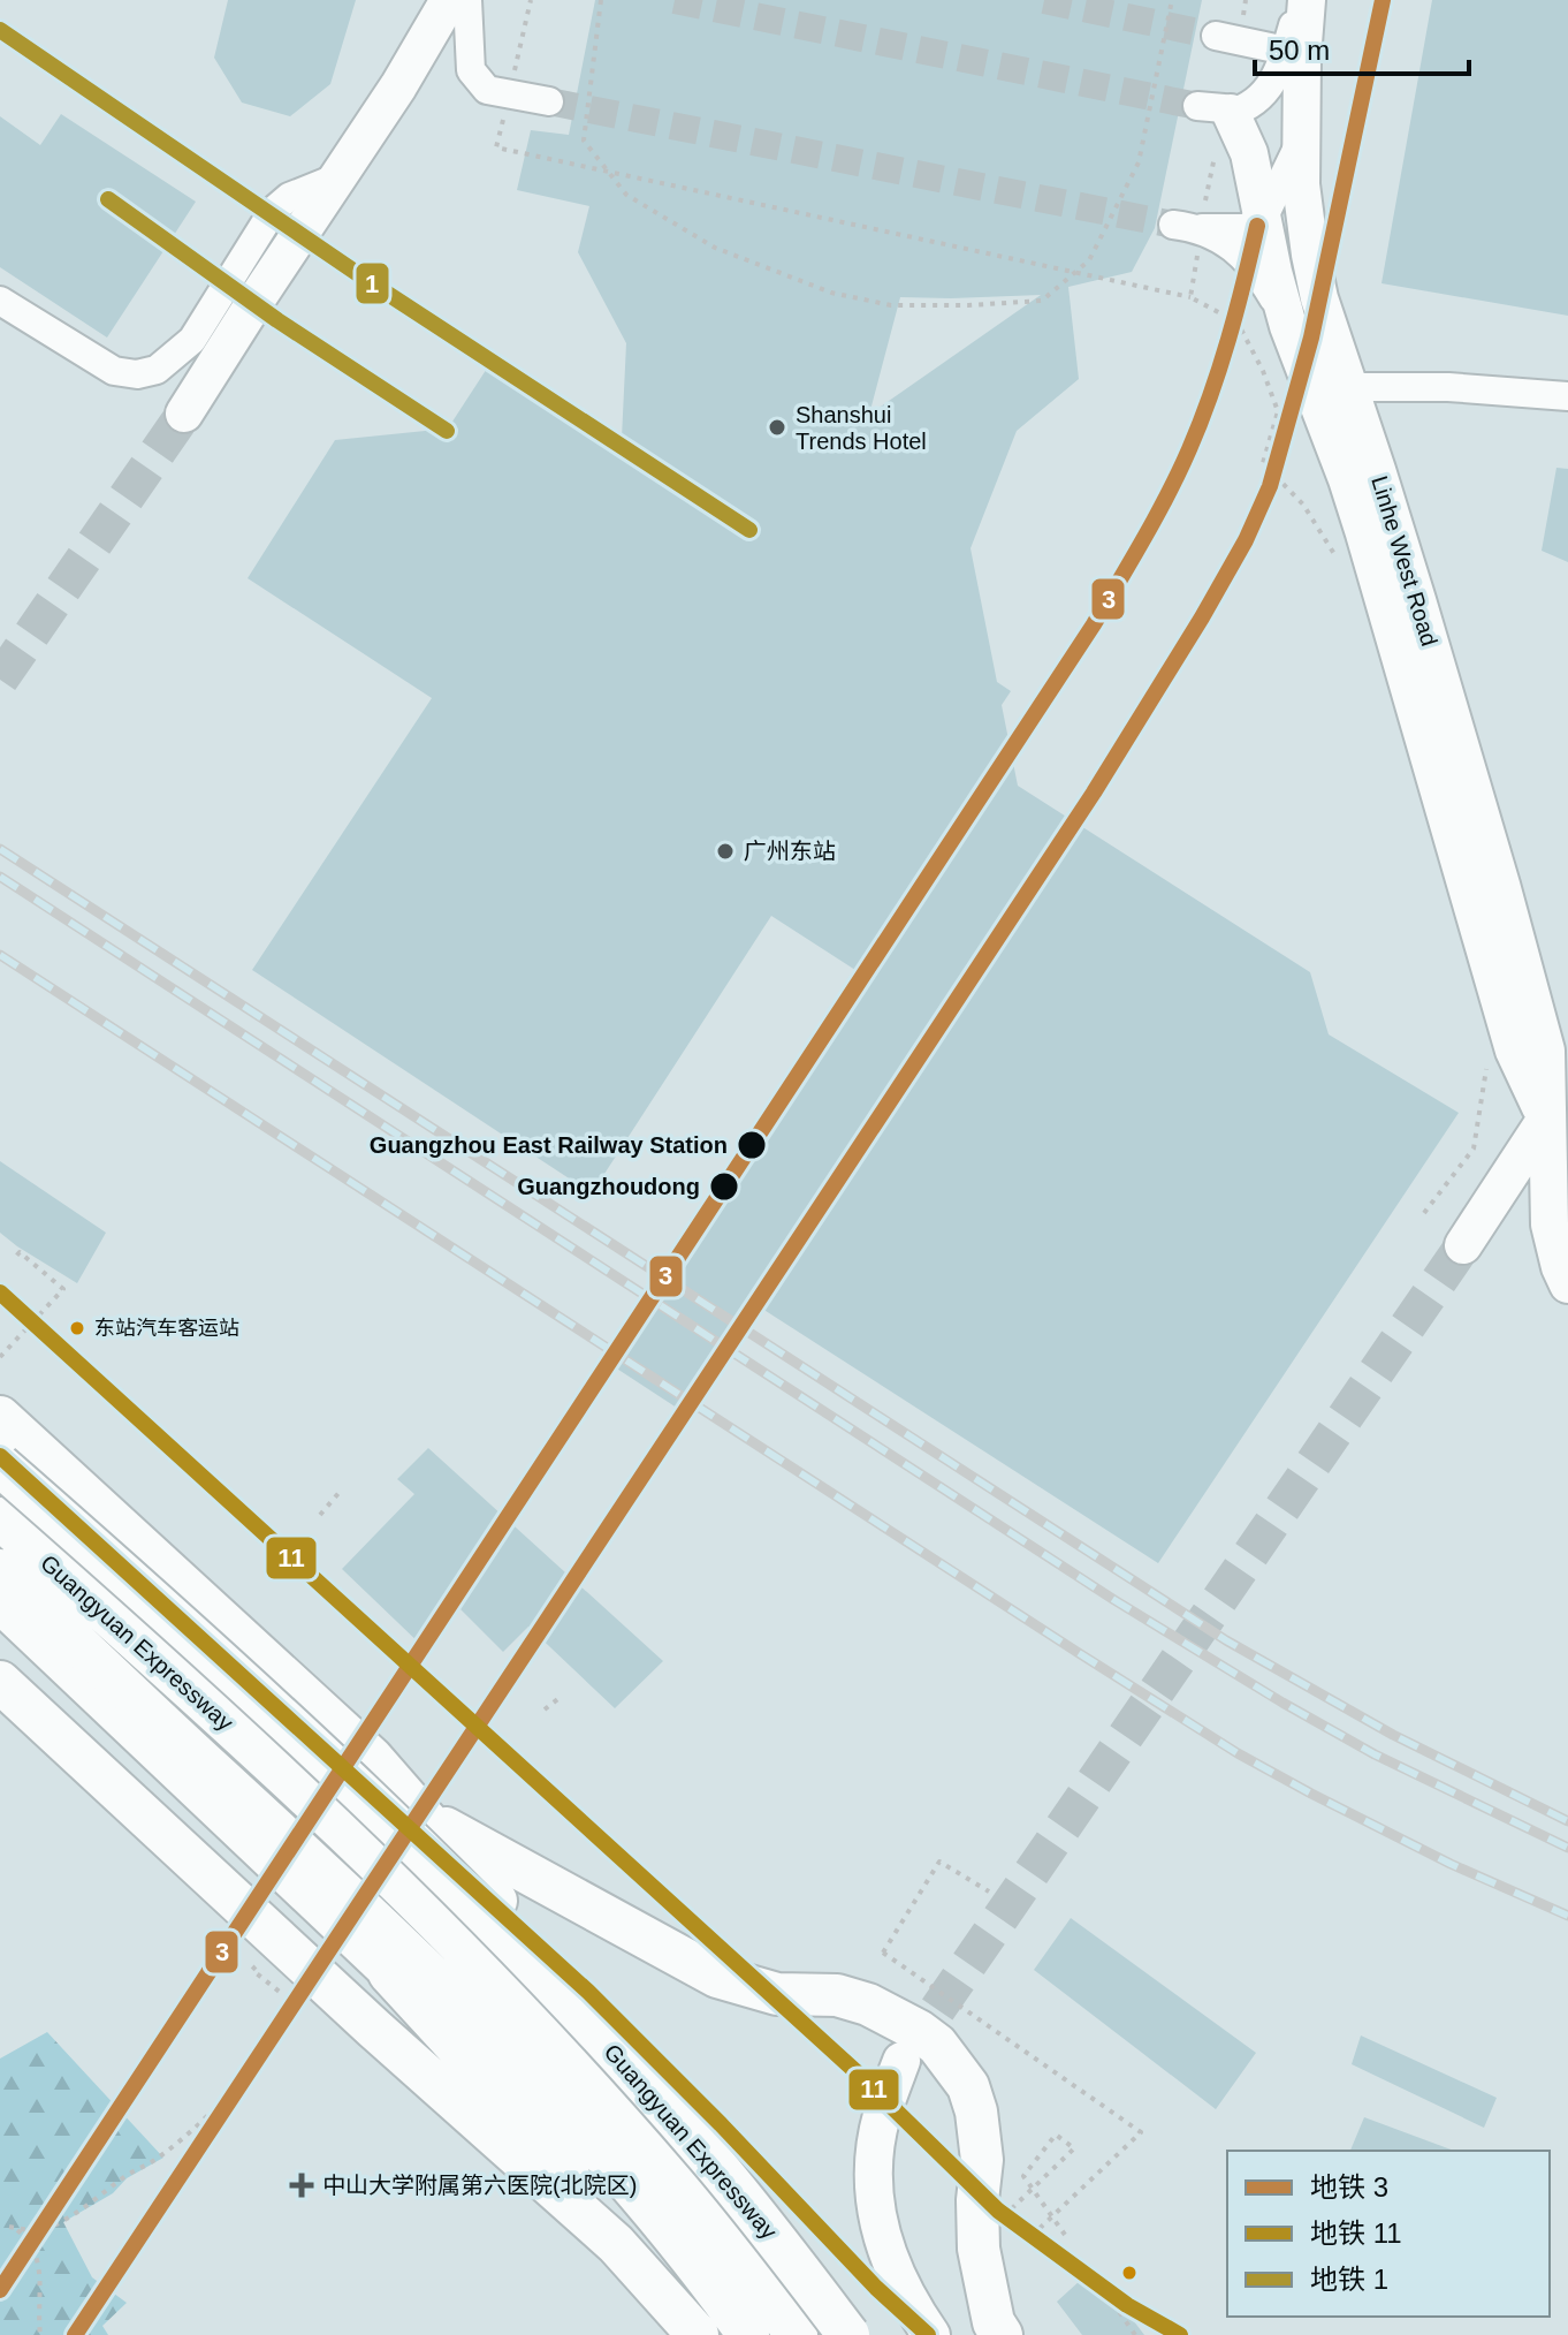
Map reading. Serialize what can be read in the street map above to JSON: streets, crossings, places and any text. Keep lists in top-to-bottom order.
{
  "streets": {
    "highway": ["Guangyuan Expressway"],
    "main road": ["Linhe West Road"]
  },
  "places": {
    "other": [
      "Shanshui Trends Hotel",
      "广州东站",
      "Guangzhou East Railway Station",
      "Guangzhoudong",
      "东站汽车客运站"
    ],
    "health": ["中山大学附属第六医院(北院区)"]
  },
  "lines": ["metro line 3", "metro line 1", "metro line 11"],
  "legend": ["地铁 3", "地铁 11", "地铁 1"],
  "scale_bar": "50 m"
}
